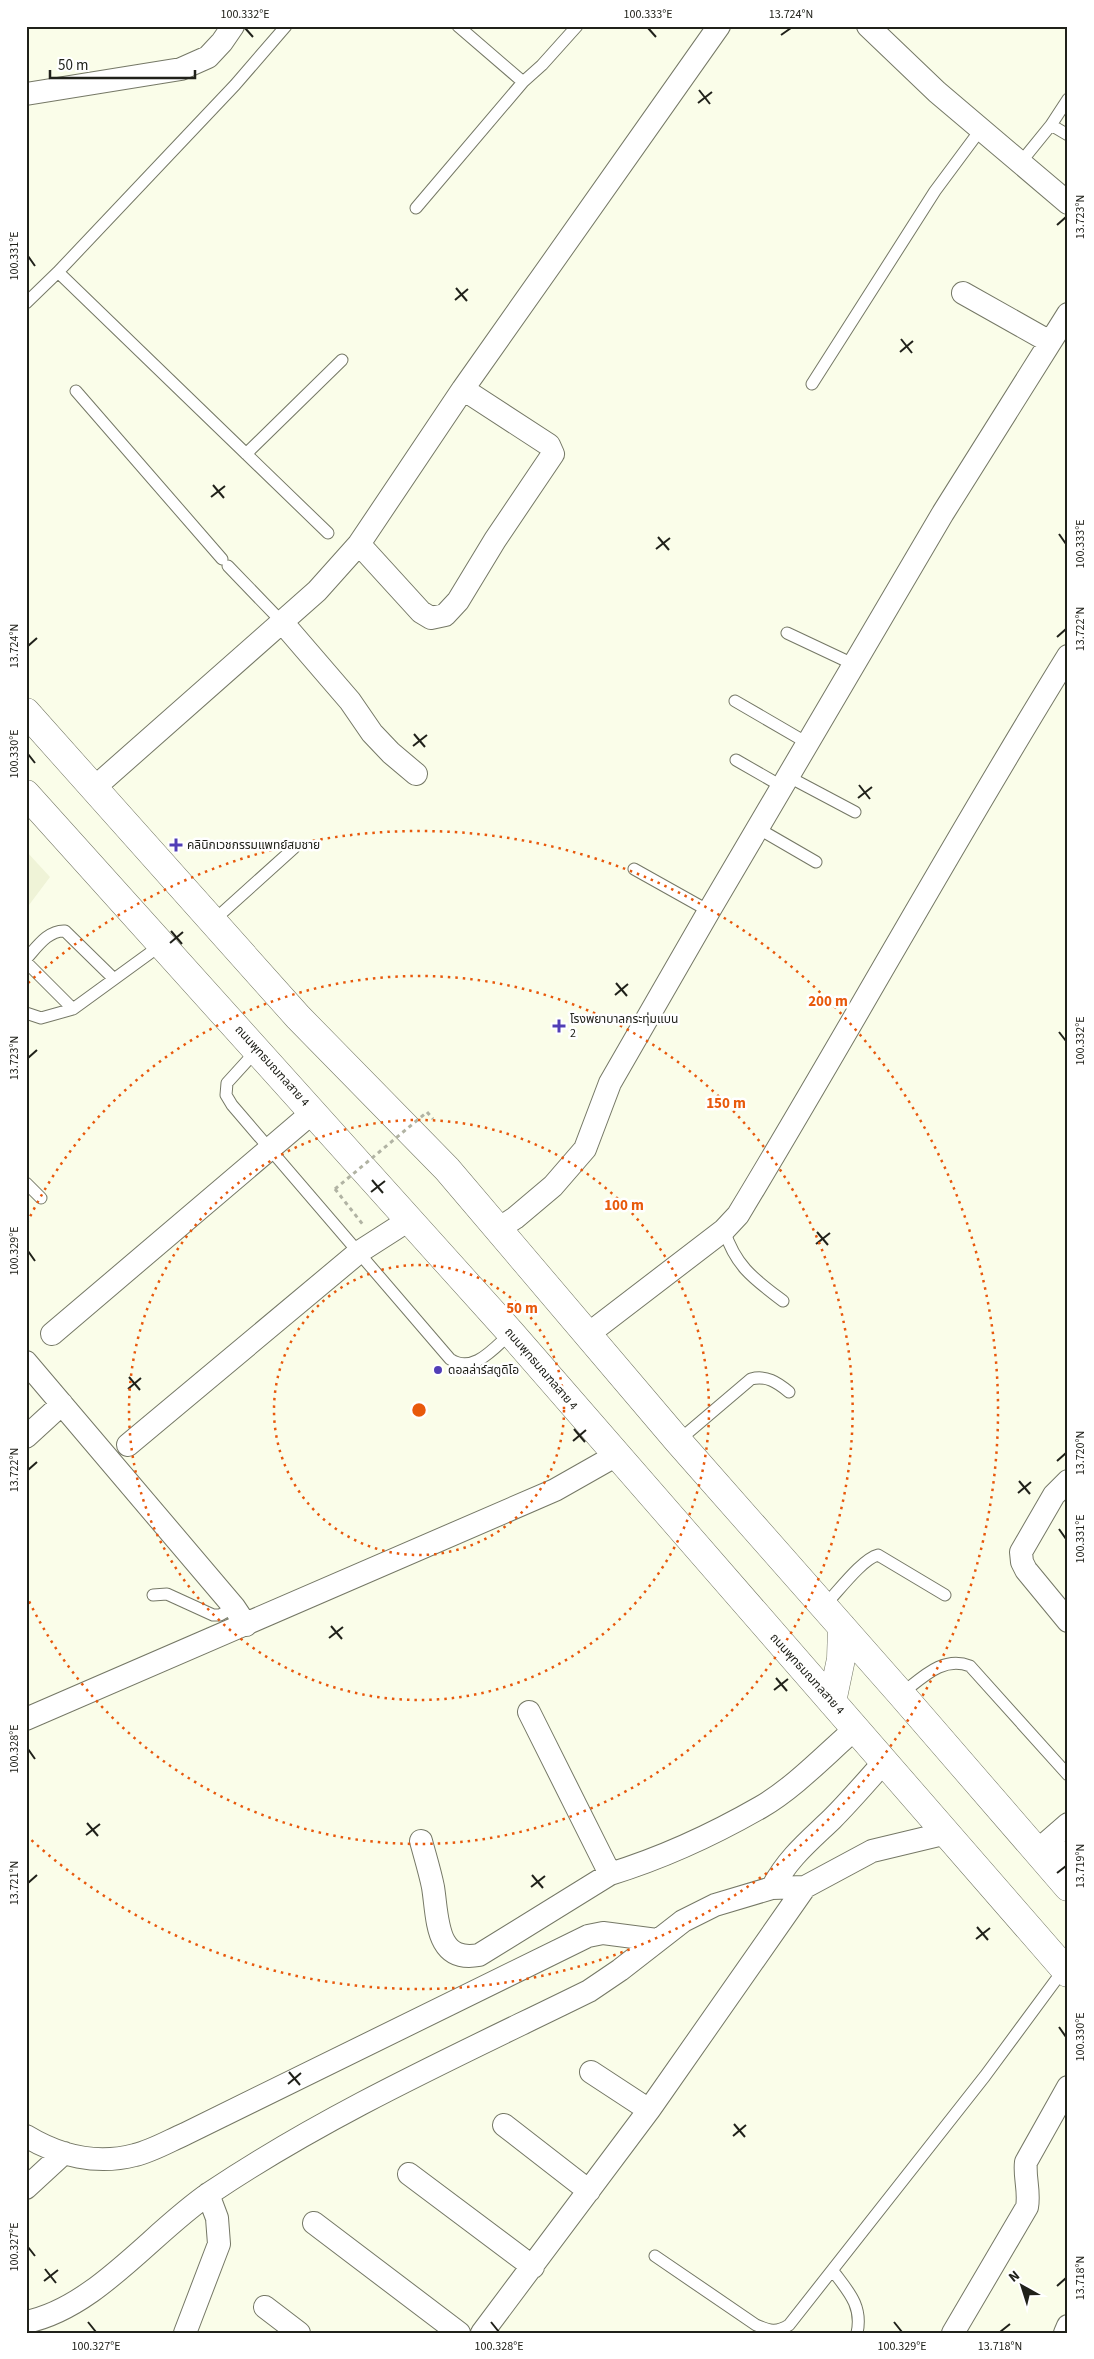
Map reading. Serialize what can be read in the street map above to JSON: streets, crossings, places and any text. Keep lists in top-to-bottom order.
{
  "streets": {
    "main road": ["ถนนพุทธมณฑลสาย 4"]
  },
  "places": {
    "health": ["คลินิกเวชกรรมแพทย์สมชาย", "โรงพยาบาลกระทุ่มแบน 2"],
    "other": ["ดอลล่าร์สตูดิโอ"]
  },
  "scale_bar": "50 m",
  "north": "top left",
  "coordinates": [
    "100.332°E",
    "100.333°E",
    "13.724°N",
    "13.723°N",
    "100.331°E",
    "13.722°N",
    "100.330°E",
    "100.329°E",
    "13.720°N",
    "100.328°E",
    "13.719°N",
    "13.721°N",
    "100.327°E",
    "13.718°N"
  ],
  "rings": [
    "200 m",
    "150 m",
    "100 m",
    "50 m"
  ]
}
